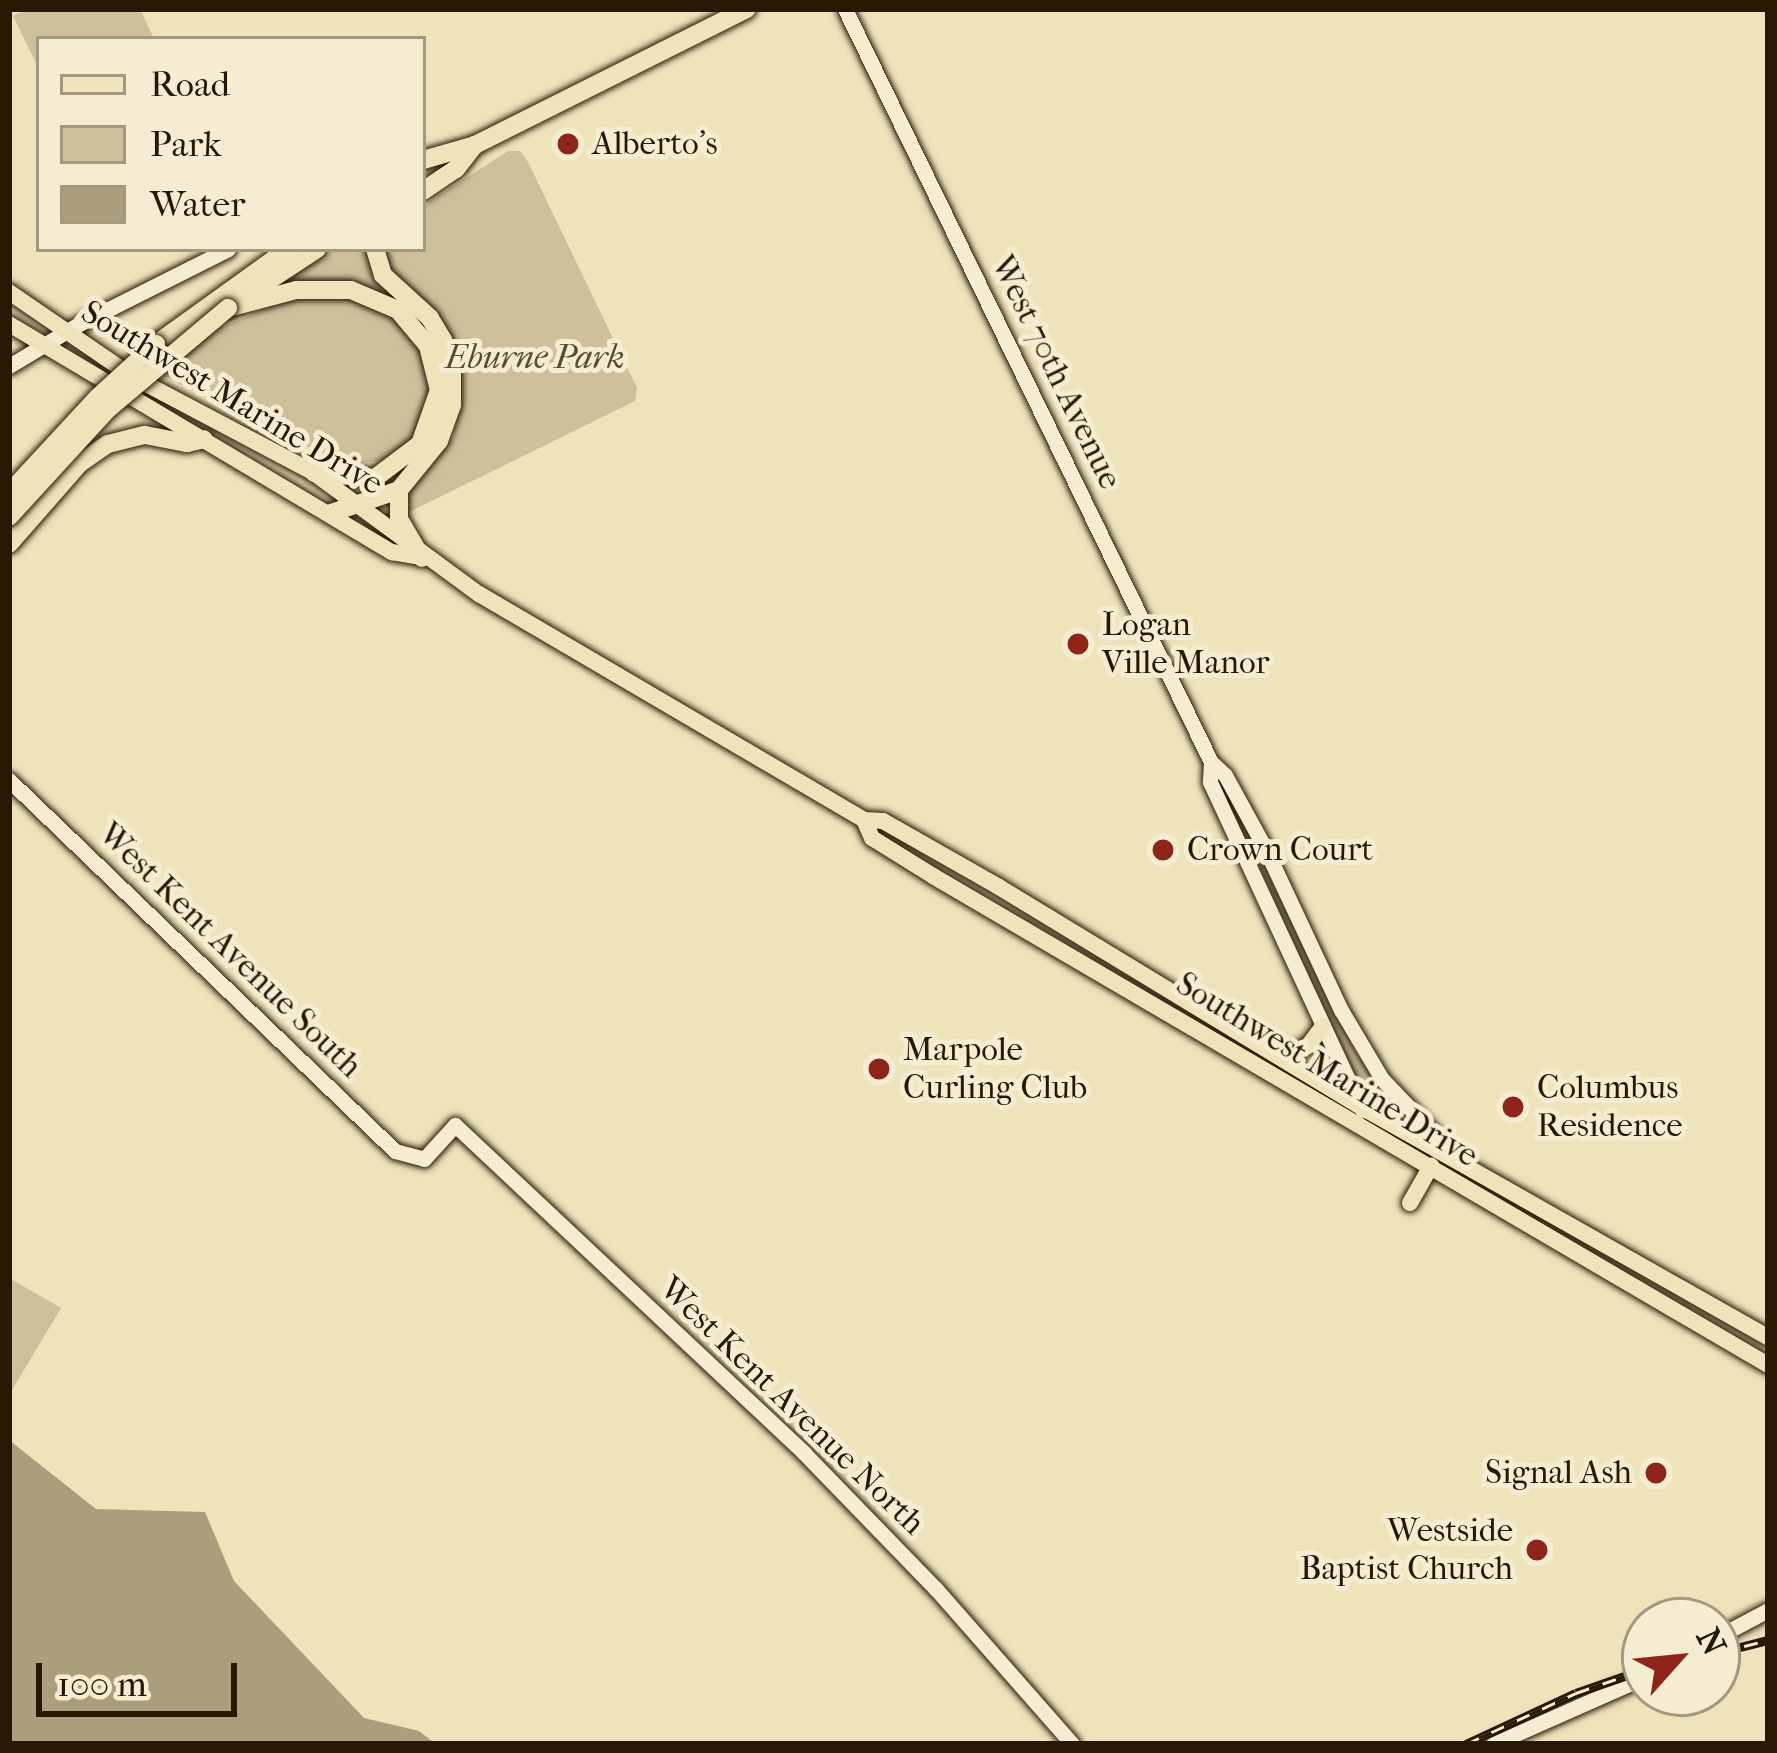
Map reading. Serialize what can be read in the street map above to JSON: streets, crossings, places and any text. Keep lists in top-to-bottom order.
{
  "streets": {
    "main road": [
      "West 70th Avenue",
      "Southwest Marine Drive",
      "West Kent Avenue South",
      "West Kent Avenue North"
    ]
  },
  "crossings": [
    ["West 70th Avenue", "Southwest Marine Drive"],
    ["West Kent Avenue South", "West Kent Avenue North"]
  ],
  "parks": ["Eburne Park"],
  "places": [
    "Alberto's",
    "Logan Ville Manor",
    "Crown Court",
    "Marpole Curling Club",
    "Columbus Residence",
    "Signal Ash",
    "Westside Baptist Church"
  ],
  "legend": ["Road", "Park", "Water"],
  "scale_bar": "100 m",
  "north": "top right"
}
